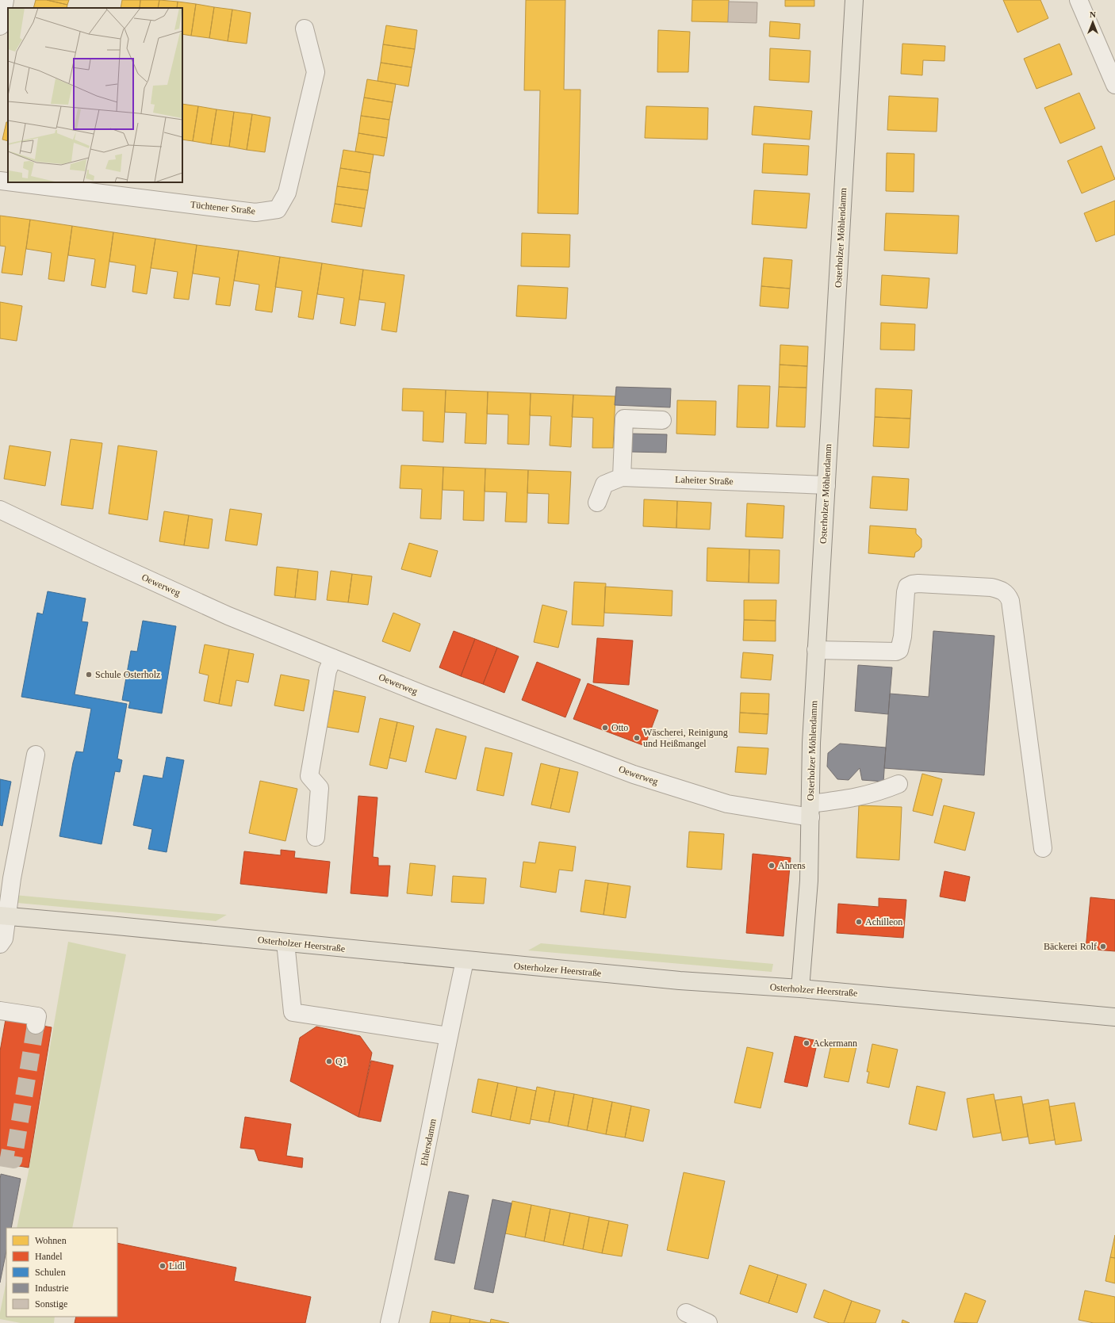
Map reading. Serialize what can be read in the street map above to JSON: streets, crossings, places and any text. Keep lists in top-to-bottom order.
{
  "streets": {
    "main road": ["Osterholzer Möhlendamm", "Osterholzer Heerstraße"],
    "street": [
      "Tüchtener Straße",
      "Laheiter Straße",
      "Oewerweg",
      "Ehlersdamm"
    ]
  },
  "crossings": [
    ["Osterholzer Möhlendamm", "Laheiter Straße"],
    ["Osterholzer Möhlendamm", "Oewerweg"],
    ["Osterholzer Möhlendamm", "Osterholzer Heerstraße"],
    ["Osterholzer Heerstraße", "Ehlersdamm"]
  ],
  "places": [
    "Schule Osterholz",
    "Otto",
    "Wäscherei, Reinigung und Heißmangel",
    "Ahrens",
    "Achilleon",
    "Bäckerei Rolf",
    "Ackermann",
    "Q1",
    "Lidl"
  ],
  "legend": [
    "Wohnen",
    "Handel",
    "Schulen",
    "Industrie",
    "Sonstige"
  ],
  "north": "top"
}
